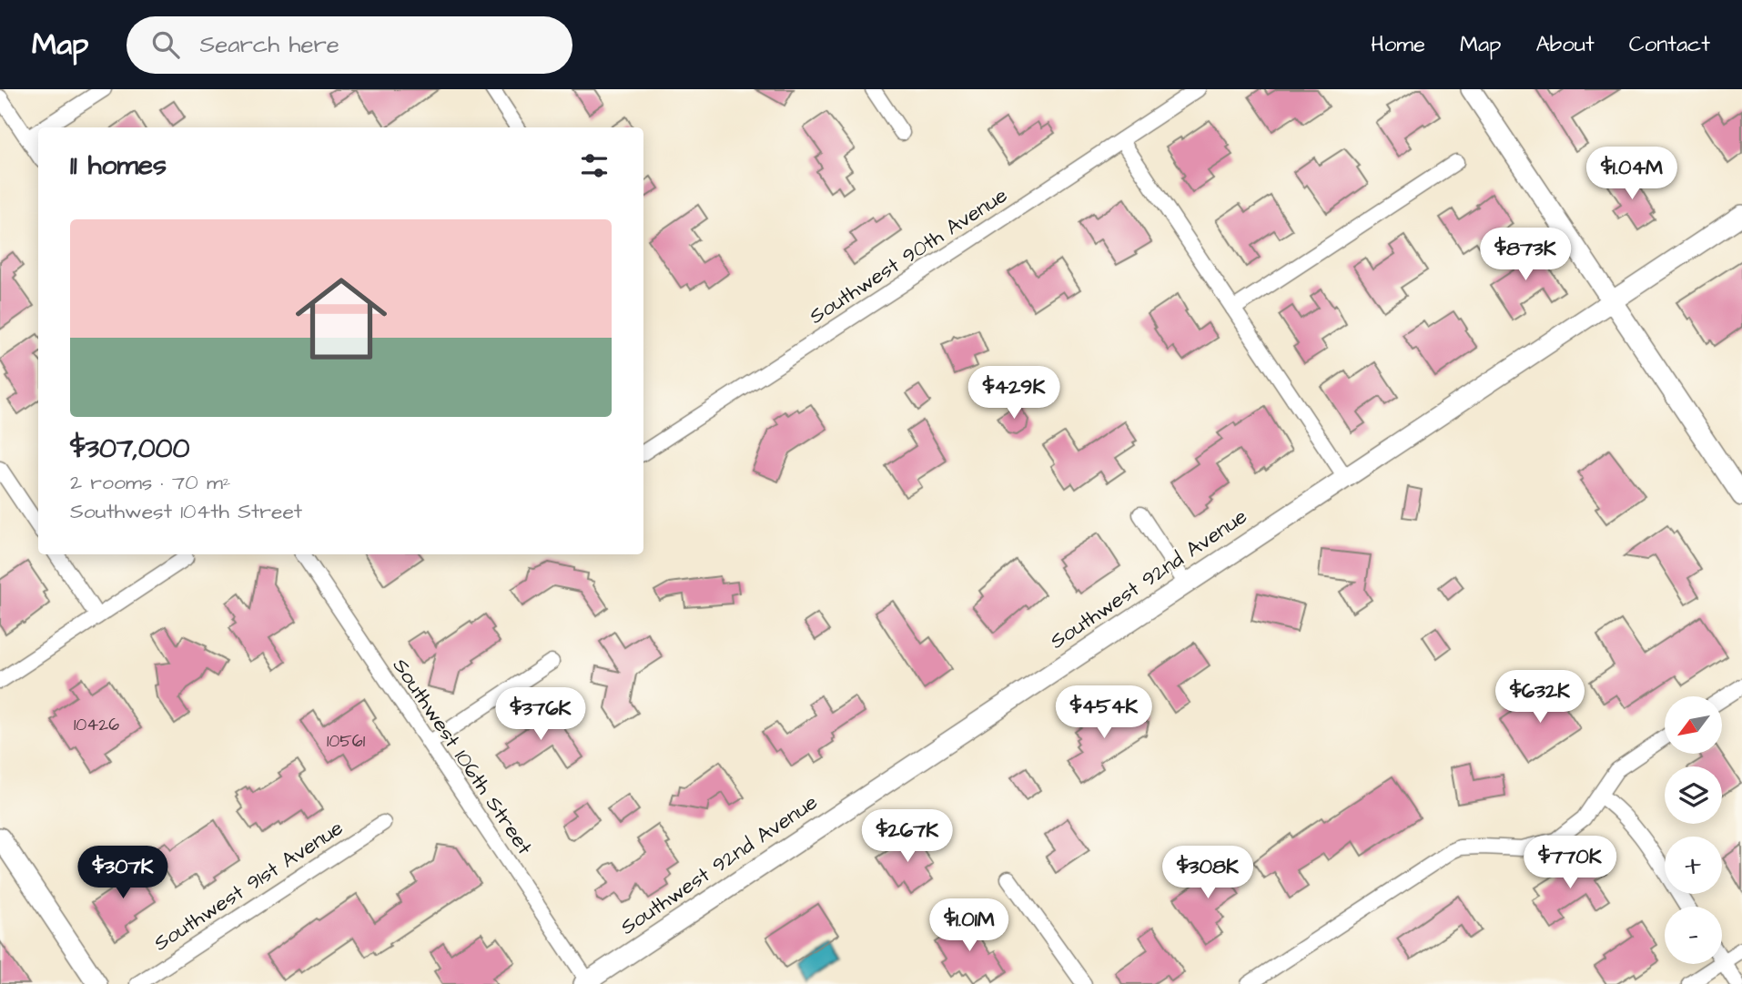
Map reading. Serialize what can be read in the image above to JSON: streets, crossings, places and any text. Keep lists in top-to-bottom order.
{
  "streets": {
    "street": [
      "Southwest 90th Avenue",
      "Southwest 92nd Avenue",
      "Southwest 106th Street",
      "Southwest 91st Avenue"
    ]
  },
  "crossings": [
    ["Southwest 92nd Avenue", "Southwest 106th Street"]
  ],
  "house_numbers": ["10426", "10561"],
  "north": "bottom left",
  "page": {
    "header": "Map",
    "search": "Search here",
    "nav": [
      "Home",
      "Map",
      "About",
      "Contact"
    ],
    "heading": "11 homes",
    "price": [
      "$1.04M",
      "$873K",
      "$429K",
      "$632K",
      "$454K",
      "$376K",
      "$267K",
      "$770K",
      "$307K",
      "$308K",
      "$1.01M"
    ],
    "list": [
      {
        "name": "$307,000",
        "note": "2 rooms · 70 m² · Southwest 104th Street"
      }
    ],
    "map_buttons": ["+", "−"]
  }
}
